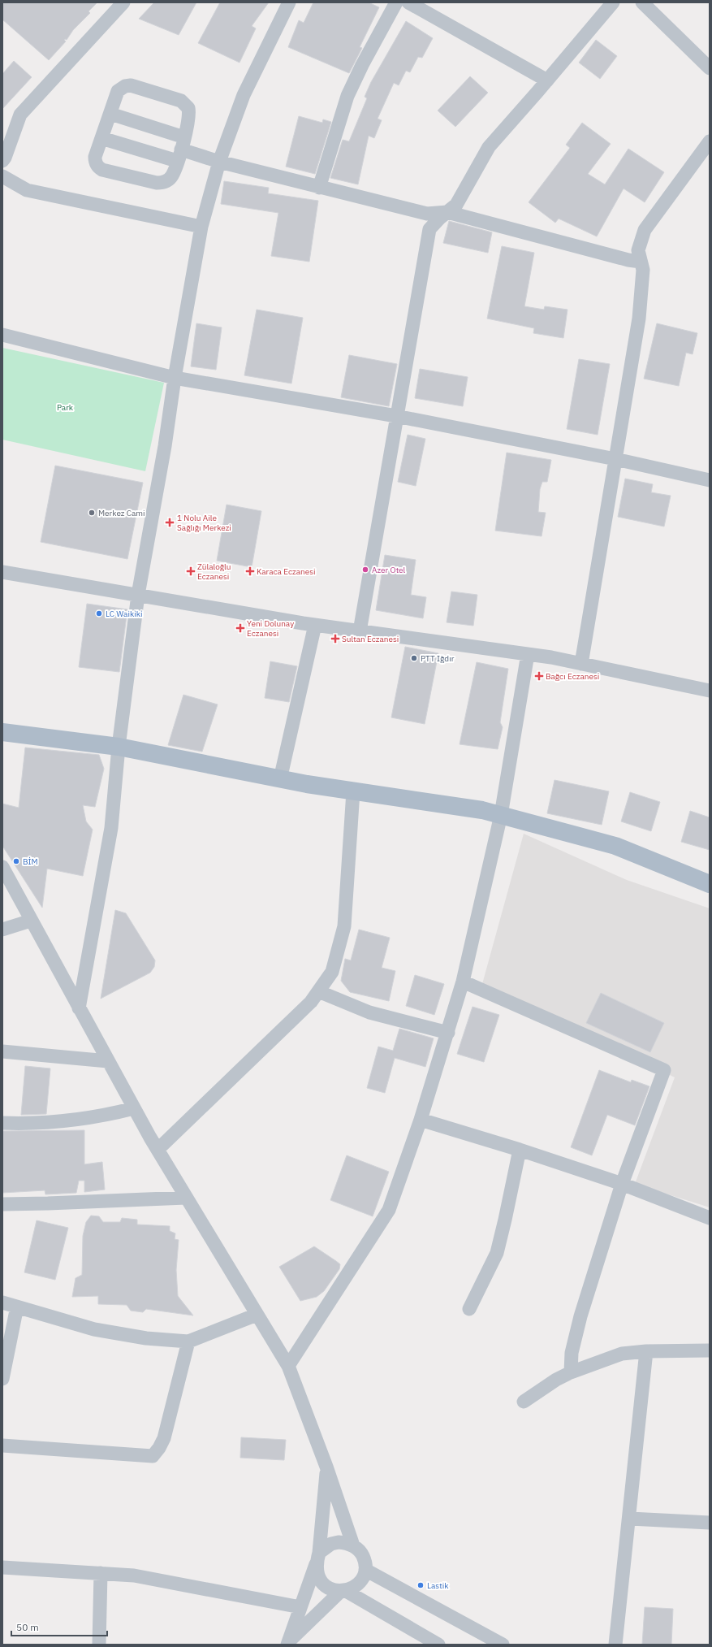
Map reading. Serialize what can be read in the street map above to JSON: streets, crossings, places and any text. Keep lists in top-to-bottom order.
{
  "parks": ["Park"],
  "places": {
    "other": [
      "Merkez Cami",
      "Azer Otel",
      "LC Waikiki",
      "PTT Iğdır",
      "BİM",
      "Lastik"
    ],
    "health": [
      "1 Nolu Aile Sağlığı Merkezi",
      "Zülaloğlu Eczanesi",
      "Karaca Eczanesi",
      "Yeni Dolunay Eczanesi",
      "Sultan Eczanesi",
      "Bağcı Eczanesi"
    ]
  },
  "scale_bar": "50 m"
}
